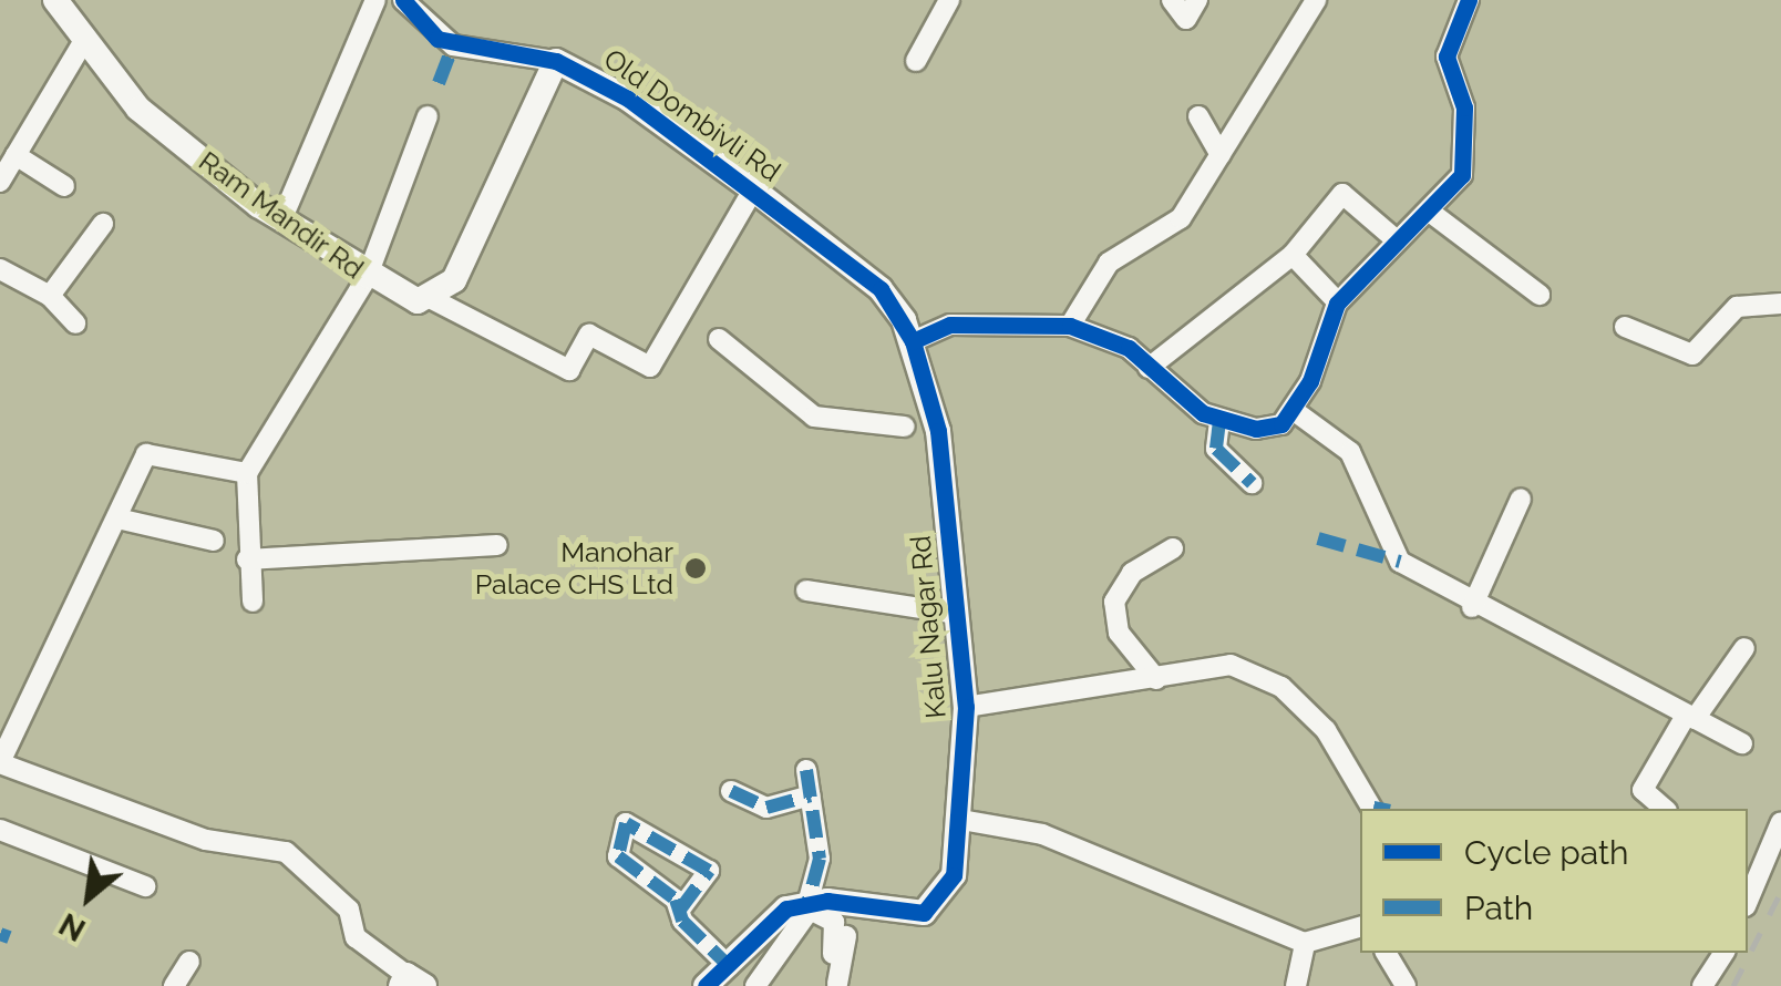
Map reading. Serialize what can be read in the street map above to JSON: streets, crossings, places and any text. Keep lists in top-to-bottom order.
{
  "streets": {
    "street": ["Old Dombivli Rd", "Ram Mandir Rd", "Kalu Nagar Rd"]
  },
  "crossings": [
    ["Old Dombivli Rd", "Kalu Nagar Rd"]
  ],
  "places": ["Manohar Palace CHS Ltd"],
  "legend": ["Cycle path", "Path"],
  "north": "bottom left"
}
